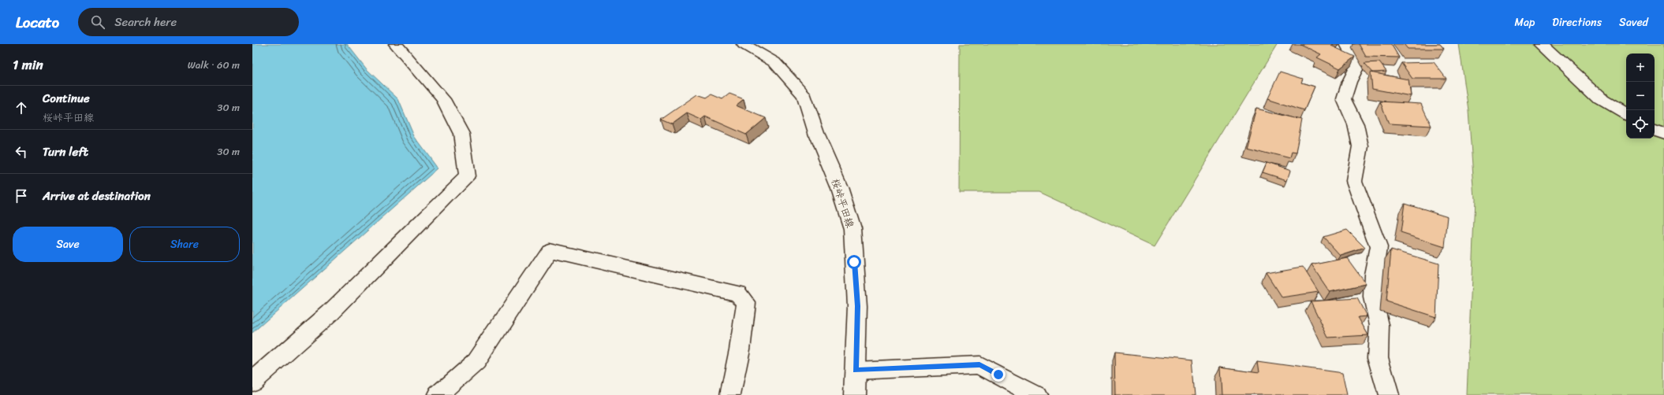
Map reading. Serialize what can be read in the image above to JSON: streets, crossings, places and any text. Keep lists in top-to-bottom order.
{
  "streets": {
    "street": ["桜峠平田線"]
  },
  "page": {
    "header": "Locato",
    "search": "Search here",
    "nav": ["Map", "Directions", "Saved"],
    "heading": ["1 min", "Walk · 60 m"],
    "map_buttons": ["+", "−"],
    "list": [
      ["Continue", "桜峠平田線", "30 m"],
      ["Turn left", "30 m"],
      "Arrive at destination"
    ],
    "buttons": ["Save", "Share"]
  }
}
